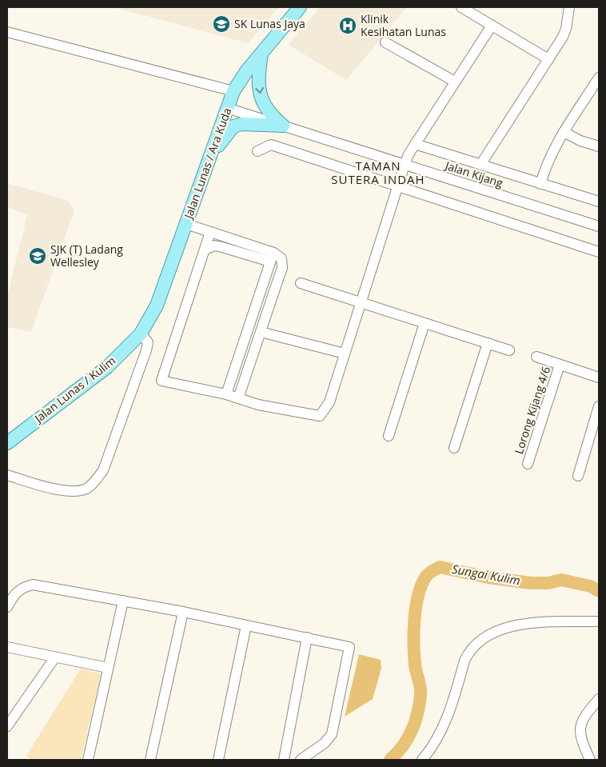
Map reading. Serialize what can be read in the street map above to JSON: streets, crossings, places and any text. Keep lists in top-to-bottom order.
{
  "streets": {
    "main road": ["Jalan Lunas / Ara Kuda", "Jalan Lunas / Kulim"],
    "street": ["Jalan Kijang", "Lorong Kijang 4/6"]
  },
  "crossings": [
    ["Jalan Lunas / Ara Kuda", "Jalan Kijang"],
    ["Jalan Lunas / Ara Kuda", "Jalan Lunas / Kulim"]
  ],
  "districts": ["TAMAN SUTERA INDAH"],
  "water": ["Sungai Kulim"],
  "places": {
    "school or university": ["SK Lunas Jaya", "SJK (T) Ladang Wellesley"],
    "hospital": ["Klinik Kesihatan Lunas"]
  }
}
